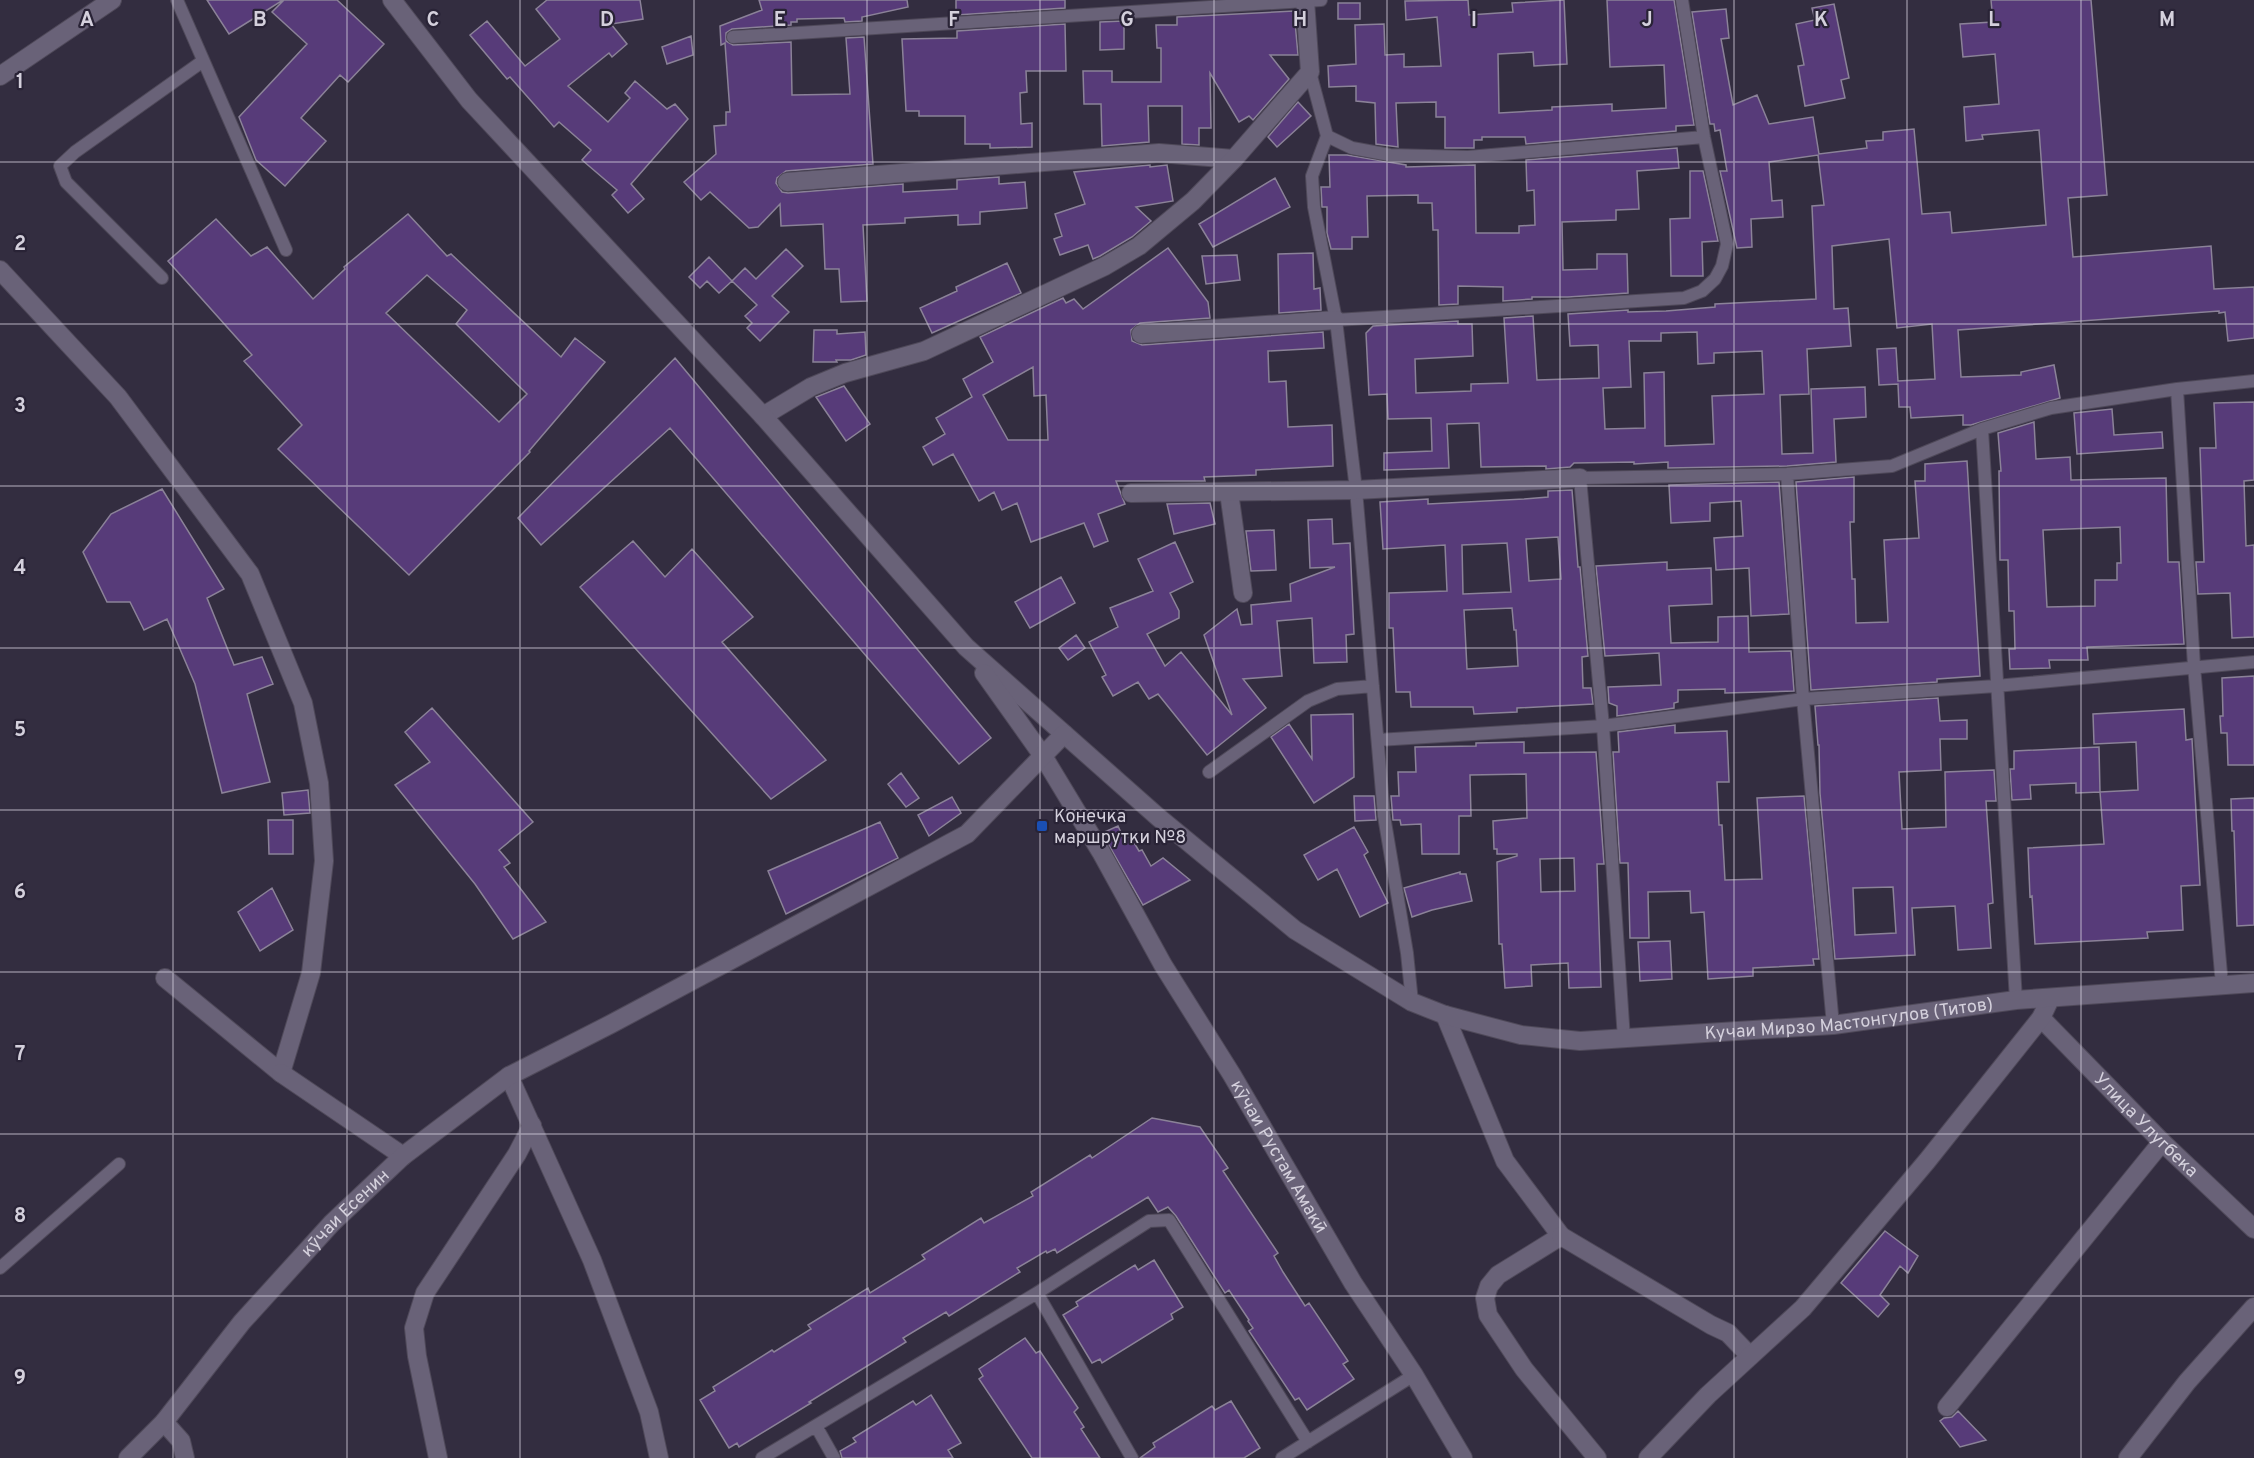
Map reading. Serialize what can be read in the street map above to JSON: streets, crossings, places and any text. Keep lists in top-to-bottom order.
{
  "streets": {
    "street": [
      "Кучаи Мирзо Мастонгулов (Титов)",
      "Улица Улугбека",
      "кӯчаи Рустам Амакӣ",
      "кӯчаи Есенин"
    ]
  },
  "crossings": [
    ["Кучаи Мирзо Мастонгулов (Титов)", "кӯчаи Рустам Амакӣ"],
    ["Кучаи Мирзо Мастонгулов (Титов)", "кӯчаи Есенин"],
    ["кӯчаи Рустам Амакӣ", "кӯчаи Есенин"]
  ],
  "places": {
    "transit": ["Конечка маршрутки №8"]
  },
  "grid": {
    "columns": [
      "A",
      "B",
      "C",
      "D",
      "E",
      "F",
      "G",
      "H",
      "I",
      "J",
      "K",
      "L",
      "M"
    ],
    "rows": [
      "1",
      "2",
      "3",
      "4",
      "5",
      "6",
      "7",
      "8",
      "9"
    ]
  }
}
